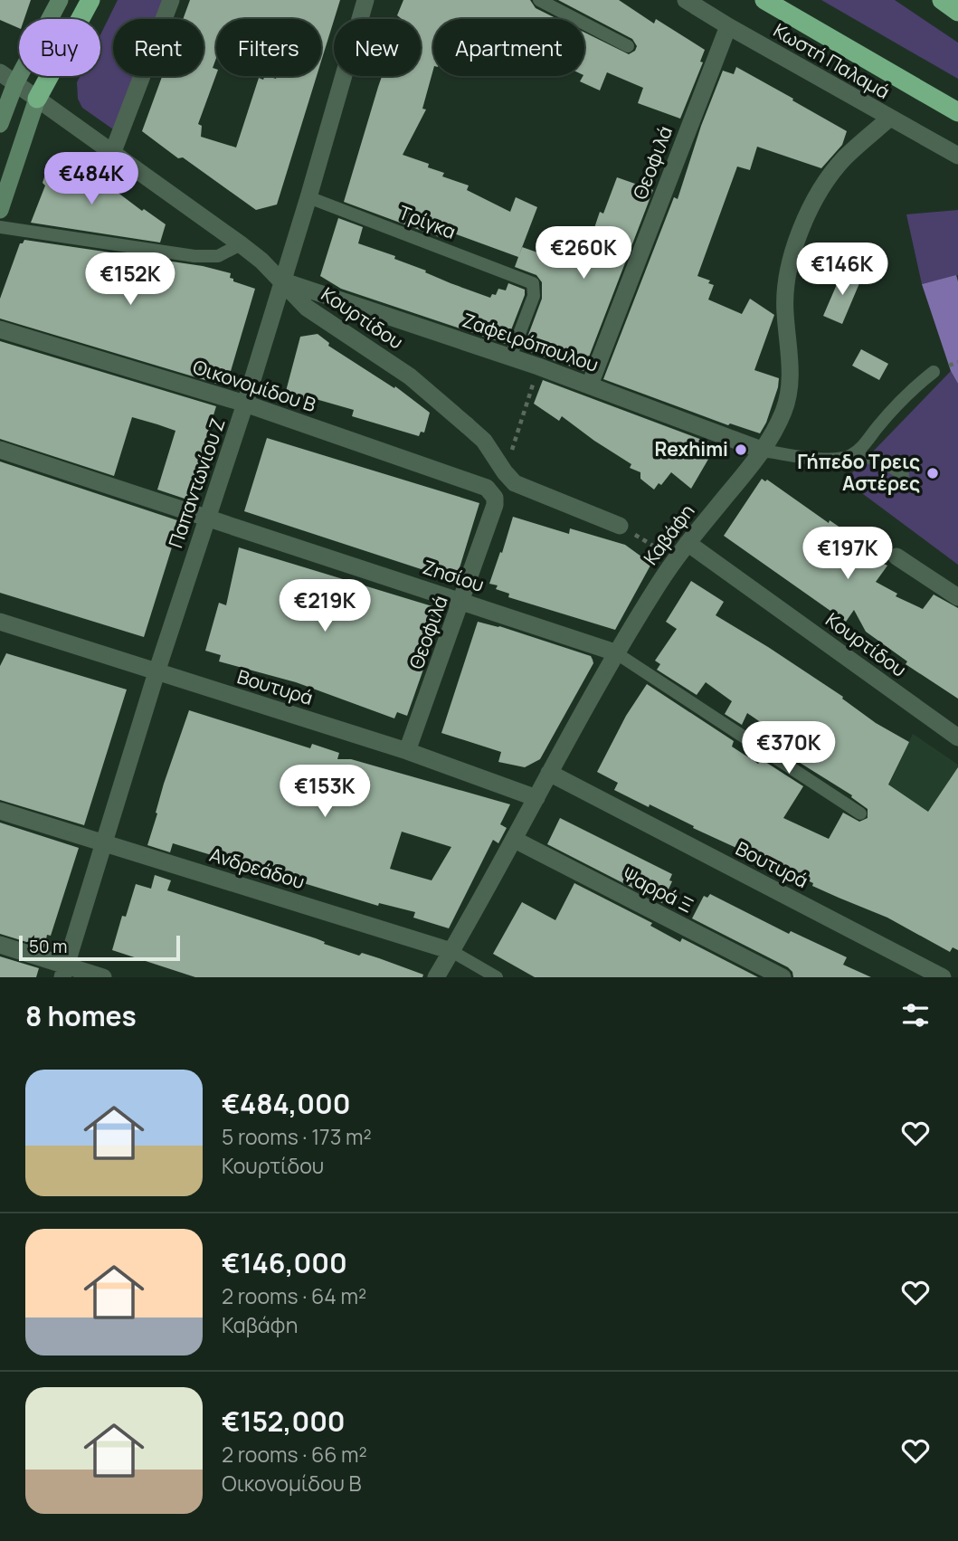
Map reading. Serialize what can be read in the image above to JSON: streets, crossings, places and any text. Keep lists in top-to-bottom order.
{
  "streets": {
    "street": [
      "Κωστή Παλαμά",
      "Θεοφιλά",
      "Κουρτίδου",
      "Ζαφειρόπουλου",
      "Οικονομίδου Β",
      "Παπαντωνίου Ζ",
      "Καβάφη",
      "Ζησίου",
      "Βουτυρά",
      "Ανδρεάδου",
      "Ψαρρά Ξ"
    ],
    "lane": ["Τρίγκα"]
  },
  "crossings": [
    ["Κωστή Παλαμά", "Θεοφιλά"],
    ["Κωστή Παλαμά", "Καβάφη"],
    ["Θεοφιλά", "Ζαφειρόπουλου"],
    ["Θεοφιλά", "Οικονομίδου Β"],
    ["Θεοφιλά", "Ζησίου"],
    ["Θεοφιλά", "Βουτυρά"],
    ["Τρίγκα", "Ζαφειρόπουλου"],
    ["Τρίγκα", "Παπαντωνίου Ζ"],
    ["Κουρτίδου", "Ζαφειρόπουλου"],
    ["Κουρτίδου", "Παπαντωνίου Ζ"],
    ["Κουρτίδου", "Καβάφη"],
    ["Ζαφειρόπουλου", "Παπαντωνίου Ζ"],
    ["Ζαφειρόπουλου", "Καβάφη"],
    ["Οικονομίδου Β", "Παπαντωνίου Ζ"],
    ["Παπαντωνίου Ζ", "Ζησίου"],
    ["Παπαντωνίου Ζ", "Βουτυρά"],
    ["Παπαντωνίου Ζ", "Ανδρεάδου"],
    ["Καβάφη", "Ζησίου"],
    ["Καβάφη", "Βουτυρά"],
    ["Καβάφη", "Ανδρεάδου"],
    ["Καβάφη", "Ψαρρά Ξ"]
  ],
  "places": ["Rexhimi", "Γήπεδο Τρεις Αστέρες"],
  "scale_bar": "50 m",
  "page": {
    "chip": [
      "Buy",
      "Rent",
      "Filters",
      "New",
      "Apartment"
    ],
    "price": [
      "€484K",
      "€260K",
      "€146K",
      "€152K",
      "€197K",
      "€219K",
      "€370K",
      "€153K"
    ],
    "scale": "50 m",
    "heading": "8 homes",
    "list": [
      {
        "name": "€484,000",
        "note": "5 rooms · 173 m² · Κουρτίδου"
      },
      {
        "name": "€146,000",
        "note": "2 rooms · 64 m² · Καβάφη"
      },
      {
        "name": "€152,000",
        "note": "2 rooms · 66 m² · Οικονομίδου Β"
      }
    ]
  }
}
